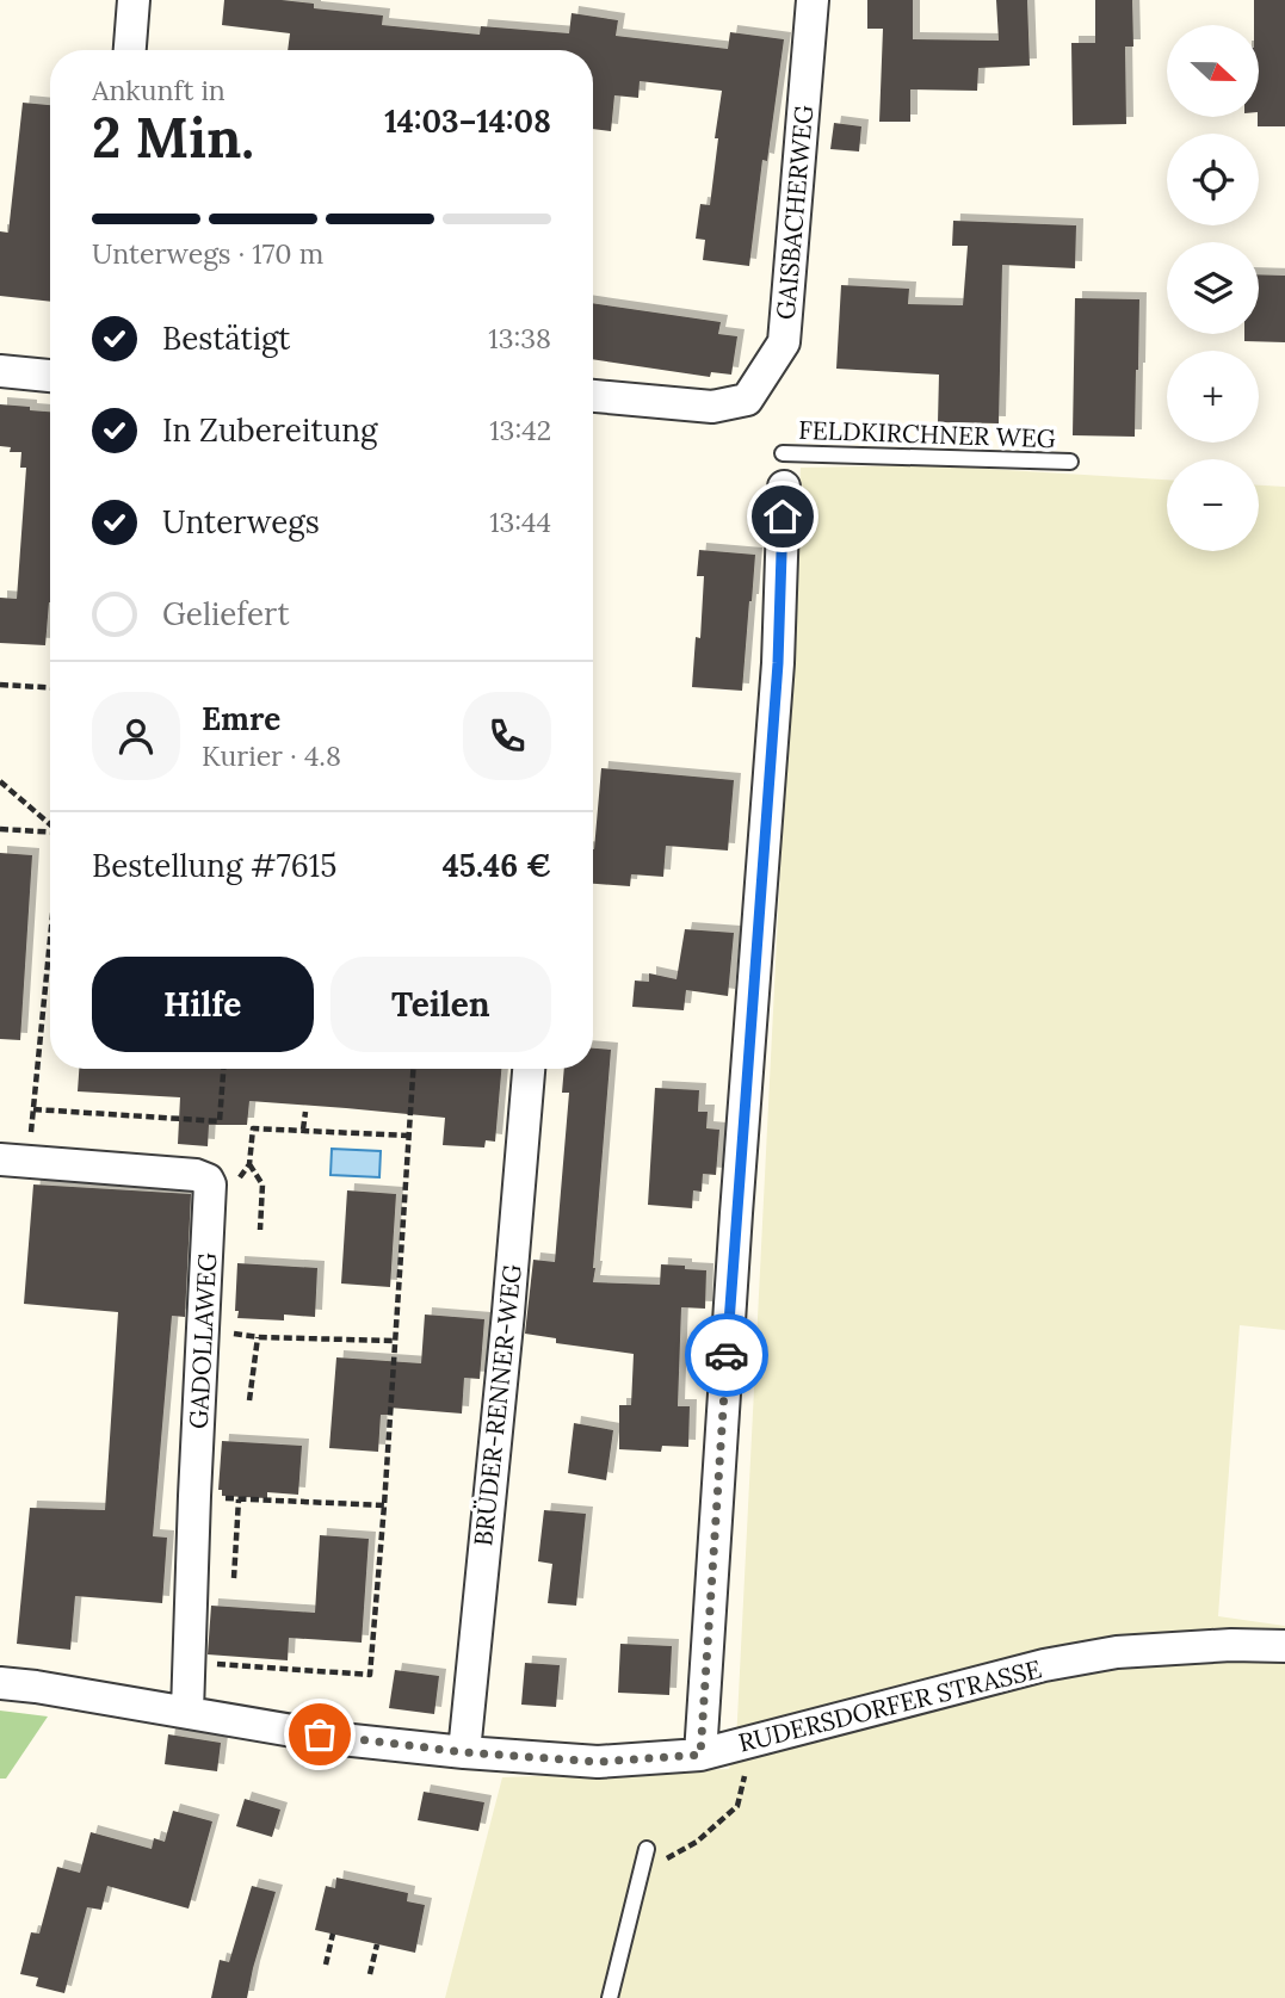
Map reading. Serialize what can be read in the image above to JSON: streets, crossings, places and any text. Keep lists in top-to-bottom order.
{
  "streets": {
    "street": [
      "GAISBACHERWEG",
      "GADOLLAWEG",
      "BRÜDER-RENNER-WEG",
      "RUDERSDORFER STRASSE"
    ],
    "lane": ["FELDKIRCHNER WEG"]
  },
  "crossings": [
    ["GADOLLAWEG", "RUDERSDORFER STRASSE"],
    ["BRÜDER-RENNER-WEG", "RUDERSDORFER STRASSE"]
  ],
  "north": "right",
  "page": {
    "map_buttons": ["+", "−"],
    "heading": ["2 Min.", "Ankunft in", "14:03–14:08"],
    "panel": [
      "Emre",
      "Kurier · 4.8",
      "Bestellung #7615",
      "45.46 €"
    ],
    "bar": "Unterwegs · 170 m",
    "list": [
      ["Bestätigt", "13:38"],
      ["In Zubereitung", "13:42"],
      ["Unterwegs", "13:44"],
      "Geliefert"
    ],
    "buttons": ["Hilfe", "Teilen"]
  }
}
